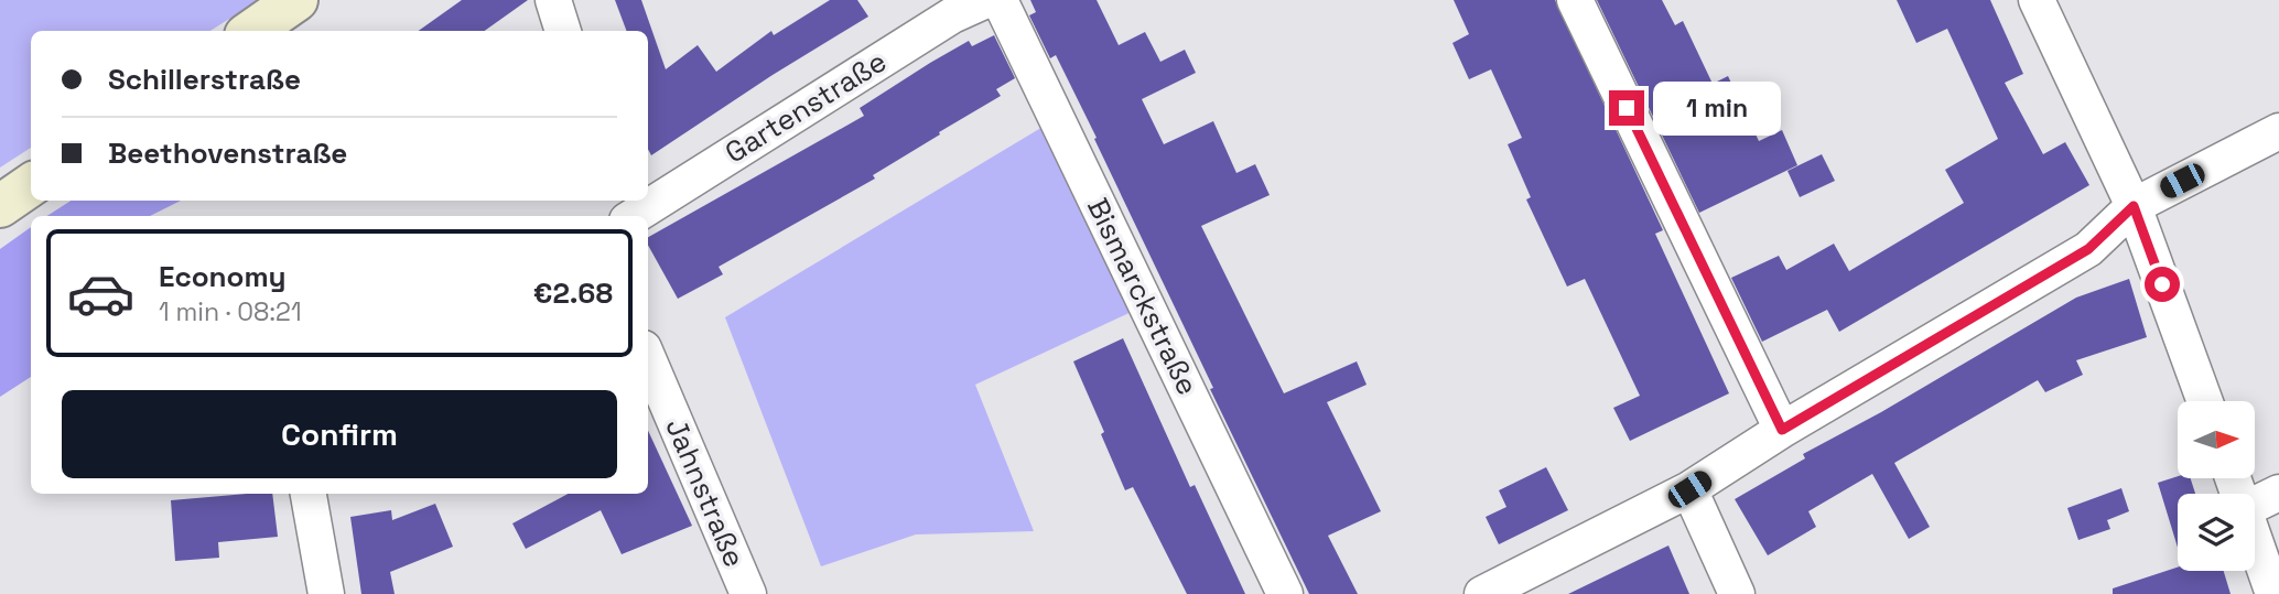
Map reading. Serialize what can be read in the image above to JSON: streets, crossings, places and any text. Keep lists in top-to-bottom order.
{
  "streets": {
    "street": ["Gartenstraße", "Bismarckstraße", "Jahnstraße"]
  },
  "north": "right",
  "page": {
    "banner": ["Schillerstraße", "Beethovenstraße"],
    "bubble": "1 min",
    "list": [
      {
        "name": "Economy",
        "note": "1 min · 08:21",
        "value": "€2.68"
      }
    ],
    "buttons": "Confirm"
  }
}
